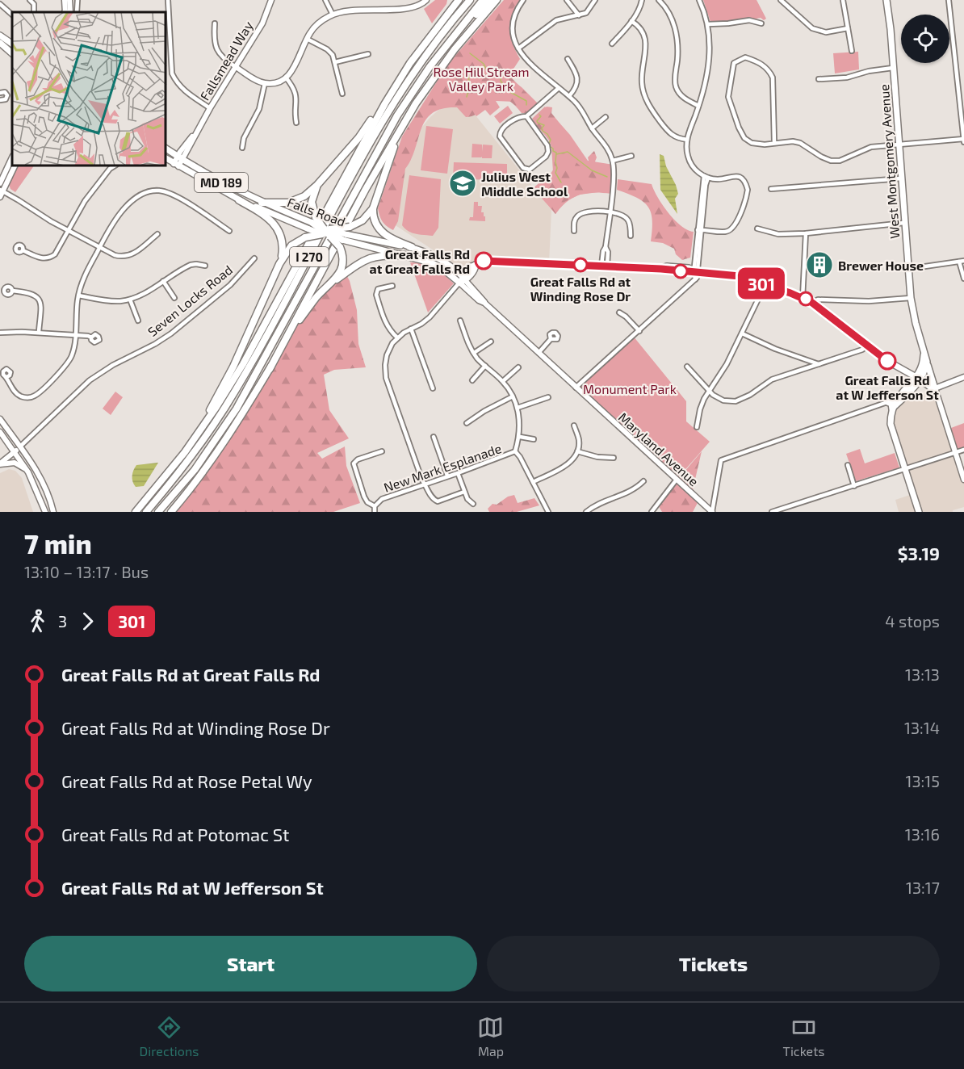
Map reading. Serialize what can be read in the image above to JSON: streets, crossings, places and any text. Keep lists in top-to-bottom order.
{
  "streets": {
    "highway": ["I 270"],
    "main road": [
      "Fallsmead Way",
      "West Montgomery Avenue",
      "MD 189",
      "Falls Road",
      "Seven Locks Road",
      "Maryland Avenue"
    ],
    "street": ["New Mark Esplanade"]
  },
  "crossings": [
    ["Fallsmead Way", "Falls Road"],
    ["Falls Road", "Maryland Avenue"]
  ],
  "parks": ["Rose Hill Stream Valley Park", "Monument Park"],
  "places": {
    "school or university": ["Julius West Middle School"],
    "other": ["Great Falls Rd at Great Falls Rd", "Great Falls Rd at Winding Rose Dr", "Great Falls Rd at W Jefferson St"],
    "building": ["Brewer House"]
  },
  "lines": ["bus line 301"],
  "page": {
    "on_map": "301",
    "heading": ["7 min", "13:10 – 13:17 · Bus", "$3.19"],
    "legs": ["3", "301", "4 stops"],
    "list": [
      {
        "name": "Great Falls Rd at Great Falls Rd",
        "value": "13:13"
      },
      {
        "name": "Great Falls Rd at Winding Rose Dr",
        "value": "13:14"
      },
      {
        "name": "Great Falls Rd at Rose Petal Wy",
        "value": "13:15"
      },
      {
        "name": "Great Falls Rd at Potomac St",
        "value": "13:16"
      },
      {
        "name": "Great Falls Rd at W Jefferson St",
        "value": "13:17"
      }
    ],
    "buttons": ["Start", "Tickets"],
    "tabs": ["Directions", "Map", "Tickets"]
  }
}
